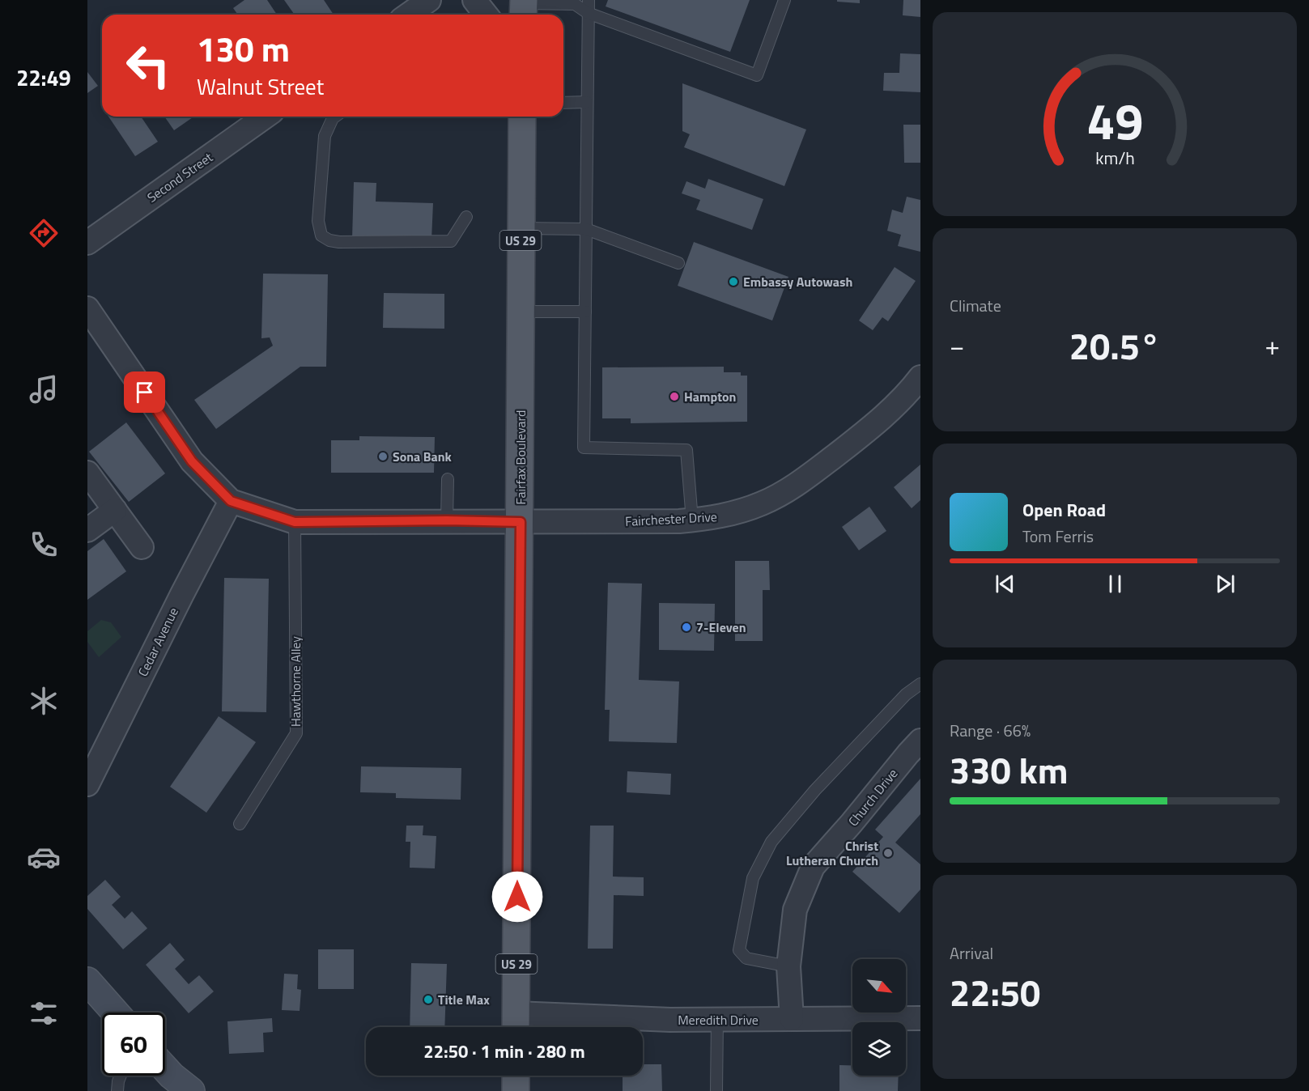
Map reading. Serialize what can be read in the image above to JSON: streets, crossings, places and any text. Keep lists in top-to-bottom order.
{
  "streets": {
    "main road": ["US 29", "Fairfax Boulevard"],
    "street": [
      "Second Street",
      "Fairchester Drive",
      "Cedar Avenue",
      "Church Drive",
      "Meredith Drive"
    ],
    "lane": ["Hawthorne Alley"]
  },
  "crossings": [
    ["Fairfax Boulevard", "Fairchester Drive"],
    ["Fairfax Boulevard", "Meredith Drive"],
    ["Fairchester Drive", "Cedar Avenue"],
    ["Fairchester Drive", "Hawthorne Alley"],
    ["Church Drive", "Meredith Drive"]
  ],
  "places": [
    "Embassy Autowash",
    "Hampton",
    "Sona Bank",
    "7-Eleven",
    "Christ Lutheran Church",
    "Title Max"
  ],
  "north": "bottom right",
  "page": {
    "tabs": "22:49",
    "turn": ["130 m", "Walnut Street"],
    "tile": [
      "Climate",
      ["Range · 66%", "330 km"],
      ["Arrival", "22:50"]
    ],
    "heat": ["−", "20.5°", "+"],
    "song": ["Open Road", "Tom Ferris"],
    "limit": "60",
    "trip": "22:50 · 1 min · 280 m",
    "gauge": ["49", "km/h"]
  }
}
